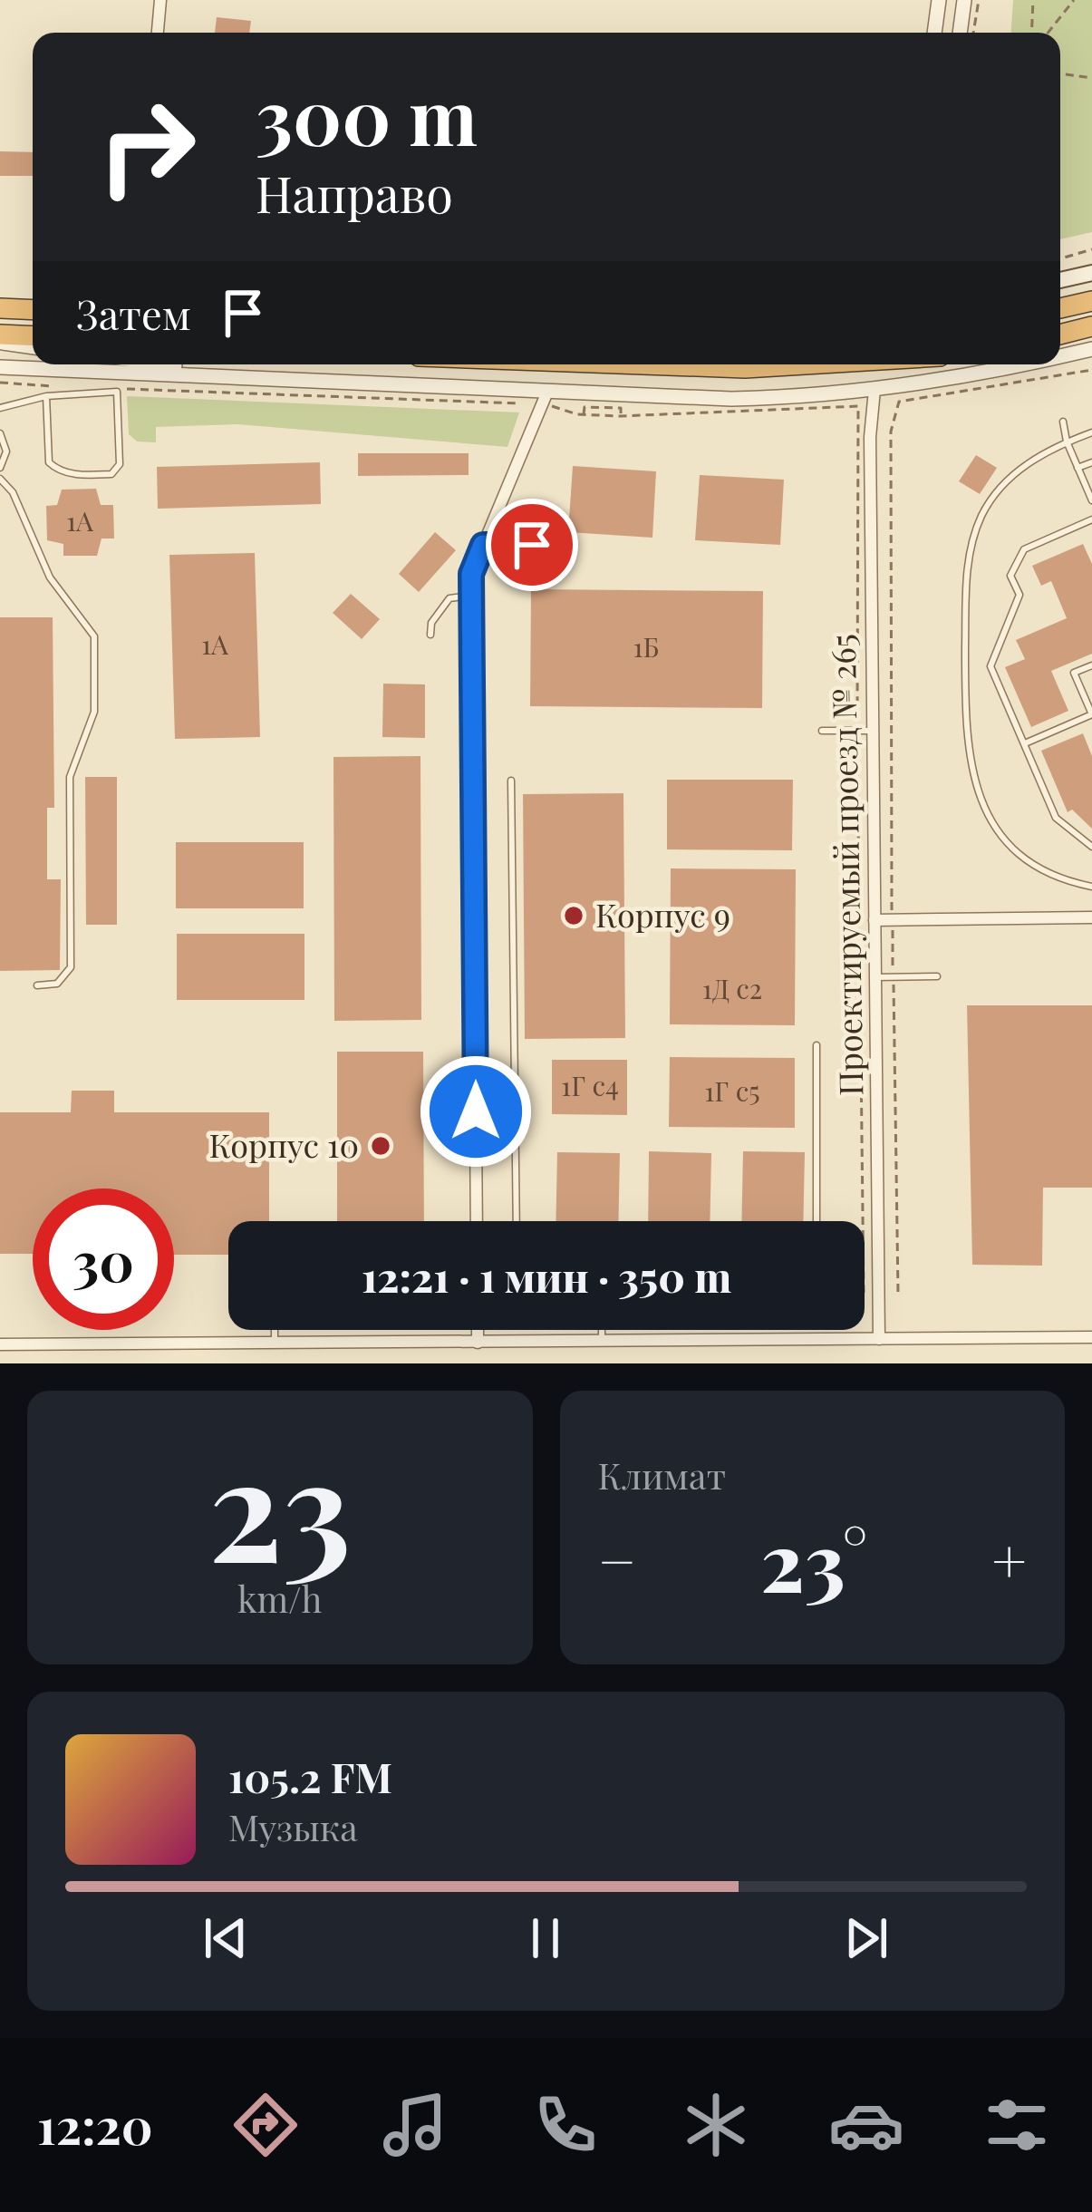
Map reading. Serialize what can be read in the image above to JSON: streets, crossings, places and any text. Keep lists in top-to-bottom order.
{
  "streets": {
    "street": ["Проектируемый проезд № 265"]
  },
  "places": ["Корпус 9", "Корпус 10"],
  "house_numbers": [
    "1А",
    "1А",
    "1Б",
    "1Д с2",
    "1Г с4",
    "1Г с5"
  ],
  "page": {
    "turn": ["300 m", "Направо"],
    "then": "Затем",
    "limit": "30",
    "trip": "12:21 · 1 мин · 350 m",
    "tile": [
      ["23", "km/h"],
      "Климат"
    ],
    "heat": ["−", "23°", "+"],
    "song": ["105.2 FM", "Музыка"],
    "tabs": "12:20"
  }
}
